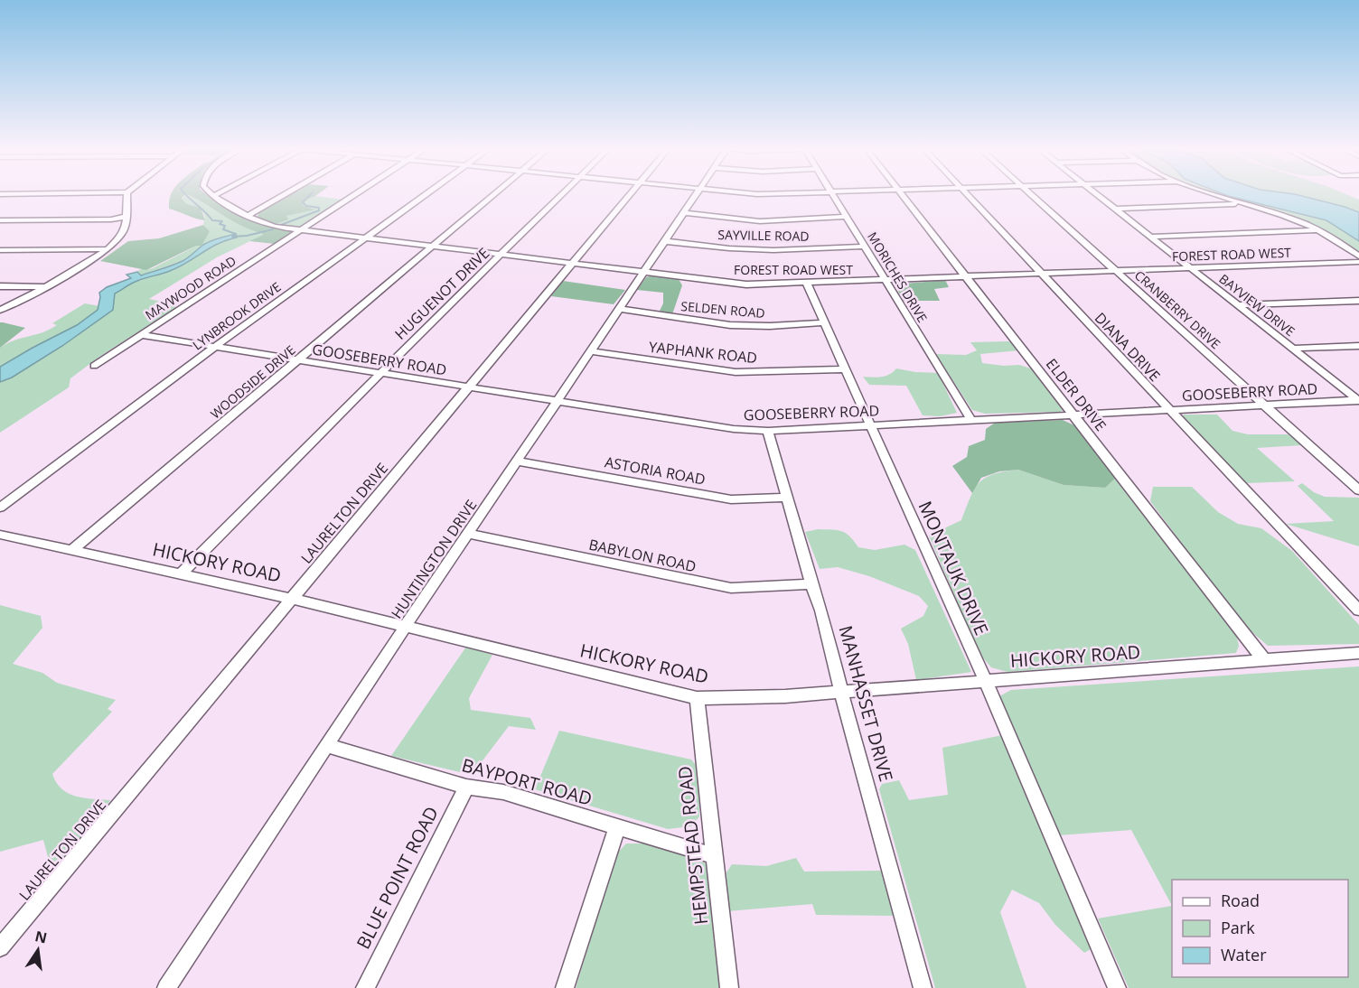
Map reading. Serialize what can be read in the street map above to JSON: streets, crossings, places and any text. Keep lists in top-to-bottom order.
{
  "streets": {
    "street": [
      "SAYVILLE ROAD",
      "FOREST ROAD WEST",
      "MORICHES DRIVE",
      "MAYWOOD ROAD",
      "HUGUENOT DRIVE",
      "BAYVIEW DRIVE",
      "SELDEN ROAD",
      "CRANBERRY DRIVE",
      "LYNBROOK DRIVE",
      "DIANA DRIVE",
      "YAPHANK ROAD",
      "GOOSEBERRY ROAD",
      "WOODSIDE DRIVE",
      "ELDER DRIVE",
      "ASTORIA ROAD",
      "LAURELTON DRIVE",
      "BABYLON ROAD",
      "HUNTINGTON DRIVE",
      "HICKORY ROAD",
      "MONTAUK DRIVE",
      "MANHASSET DRIVE",
      "BAYPORT ROAD",
      "HEMPSTEAD ROAD",
      "BLUE POINT ROAD"
    ]
  },
  "crossings": [
    ["SAYVILLE ROAD", "MORICHES DRIVE"],
    ["SAYVILLE ROAD", "HUNTINGTON DRIVE"],
    ["FOREST ROAD WEST", "MORICHES DRIVE"],
    ["FOREST ROAD WEST", "MAYWOOD ROAD"],
    ["FOREST ROAD WEST", "HUGUENOT DRIVE"],
    ["FOREST ROAD WEST", "BAYVIEW DRIVE"],
    ["FOREST ROAD WEST", "CRANBERRY DRIVE"],
    ["FOREST ROAD WEST", "LYNBROOK DRIVE"],
    ["FOREST ROAD WEST", "DIANA DRIVE"],
    ["FOREST ROAD WEST", "WOODSIDE DRIVE"],
    ["FOREST ROAD WEST", "ELDER DRIVE"],
    ["FOREST ROAD WEST", "LAURELTON DRIVE"],
    ["FOREST ROAD WEST", "HUNTINGTON DRIVE"],
    ["FOREST ROAD WEST", "MONTAUK DRIVE"],
    ["MORICHES DRIVE", "GOOSEBERRY ROAD"],
    ["MAYWOOD ROAD", "GOOSEBERRY ROAD"],
    ["HUGUENOT DRIVE", "GOOSEBERRY ROAD"],
    ["HUGUENOT DRIVE", "HICKORY ROAD"],
    ["BAYVIEW DRIVE", "GOOSEBERRY ROAD"],
    ["SELDEN ROAD", "HUNTINGTON DRIVE"],
    ["SELDEN ROAD", "MONTAUK DRIVE"],
    ["CRANBERRY DRIVE", "GOOSEBERRY ROAD"],
    ["LYNBROOK DRIVE", "GOOSEBERRY ROAD"],
    ["DIANA DRIVE", "GOOSEBERRY ROAD"],
    ["YAPHANK ROAD", "HUNTINGTON DRIVE"],
    ["YAPHANK ROAD", "MONTAUK DRIVE"],
    ["GOOSEBERRY ROAD", "WOODSIDE DRIVE"],
    ["GOOSEBERRY ROAD", "ELDER DRIVE"],
    ["GOOSEBERRY ROAD", "LAURELTON DRIVE"],
    ["GOOSEBERRY ROAD", "HUNTINGTON DRIVE"],
    ["GOOSEBERRY ROAD", "MONTAUK DRIVE"],
    ["GOOSEBERRY ROAD", "MANHASSET DRIVE"],
    ["WOODSIDE DRIVE", "HICKORY ROAD"],
    ["ELDER DRIVE", "HICKORY ROAD"],
    ["ASTORIA ROAD", "HUNTINGTON DRIVE"],
    ["ASTORIA ROAD", "MANHASSET DRIVE"],
    ["LAURELTON DRIVE", "HICKORY ROAD"],
    ["BABYLON ROAD", "HUNTINGTON DRIVE"],
    ["BABYLON ROAD", "MANHASSET DRIVE"],
    ["HUNTINGTON DRIVE", "HICKORY ROAD"],
    ["HUNTINGTON DRIVE", "BAYPORT ROAD"],
    ["HICKORY ROAD", "MONTAUK DRIVE"],
    ["HICKORY ROAD", "MANHASSET DRIVE"],
    ["HICKORY ROAD", "HEMPSTEAD ROAD"],
    ["BAYPORT ROAD", "HEMPSTEAD ROAD"],
    ["BAYPORT ROAD", "BLUE POINT ROAD"]
  ],
  "legend": ["Road", "Park", "Water"],
  "north": "top"
}
